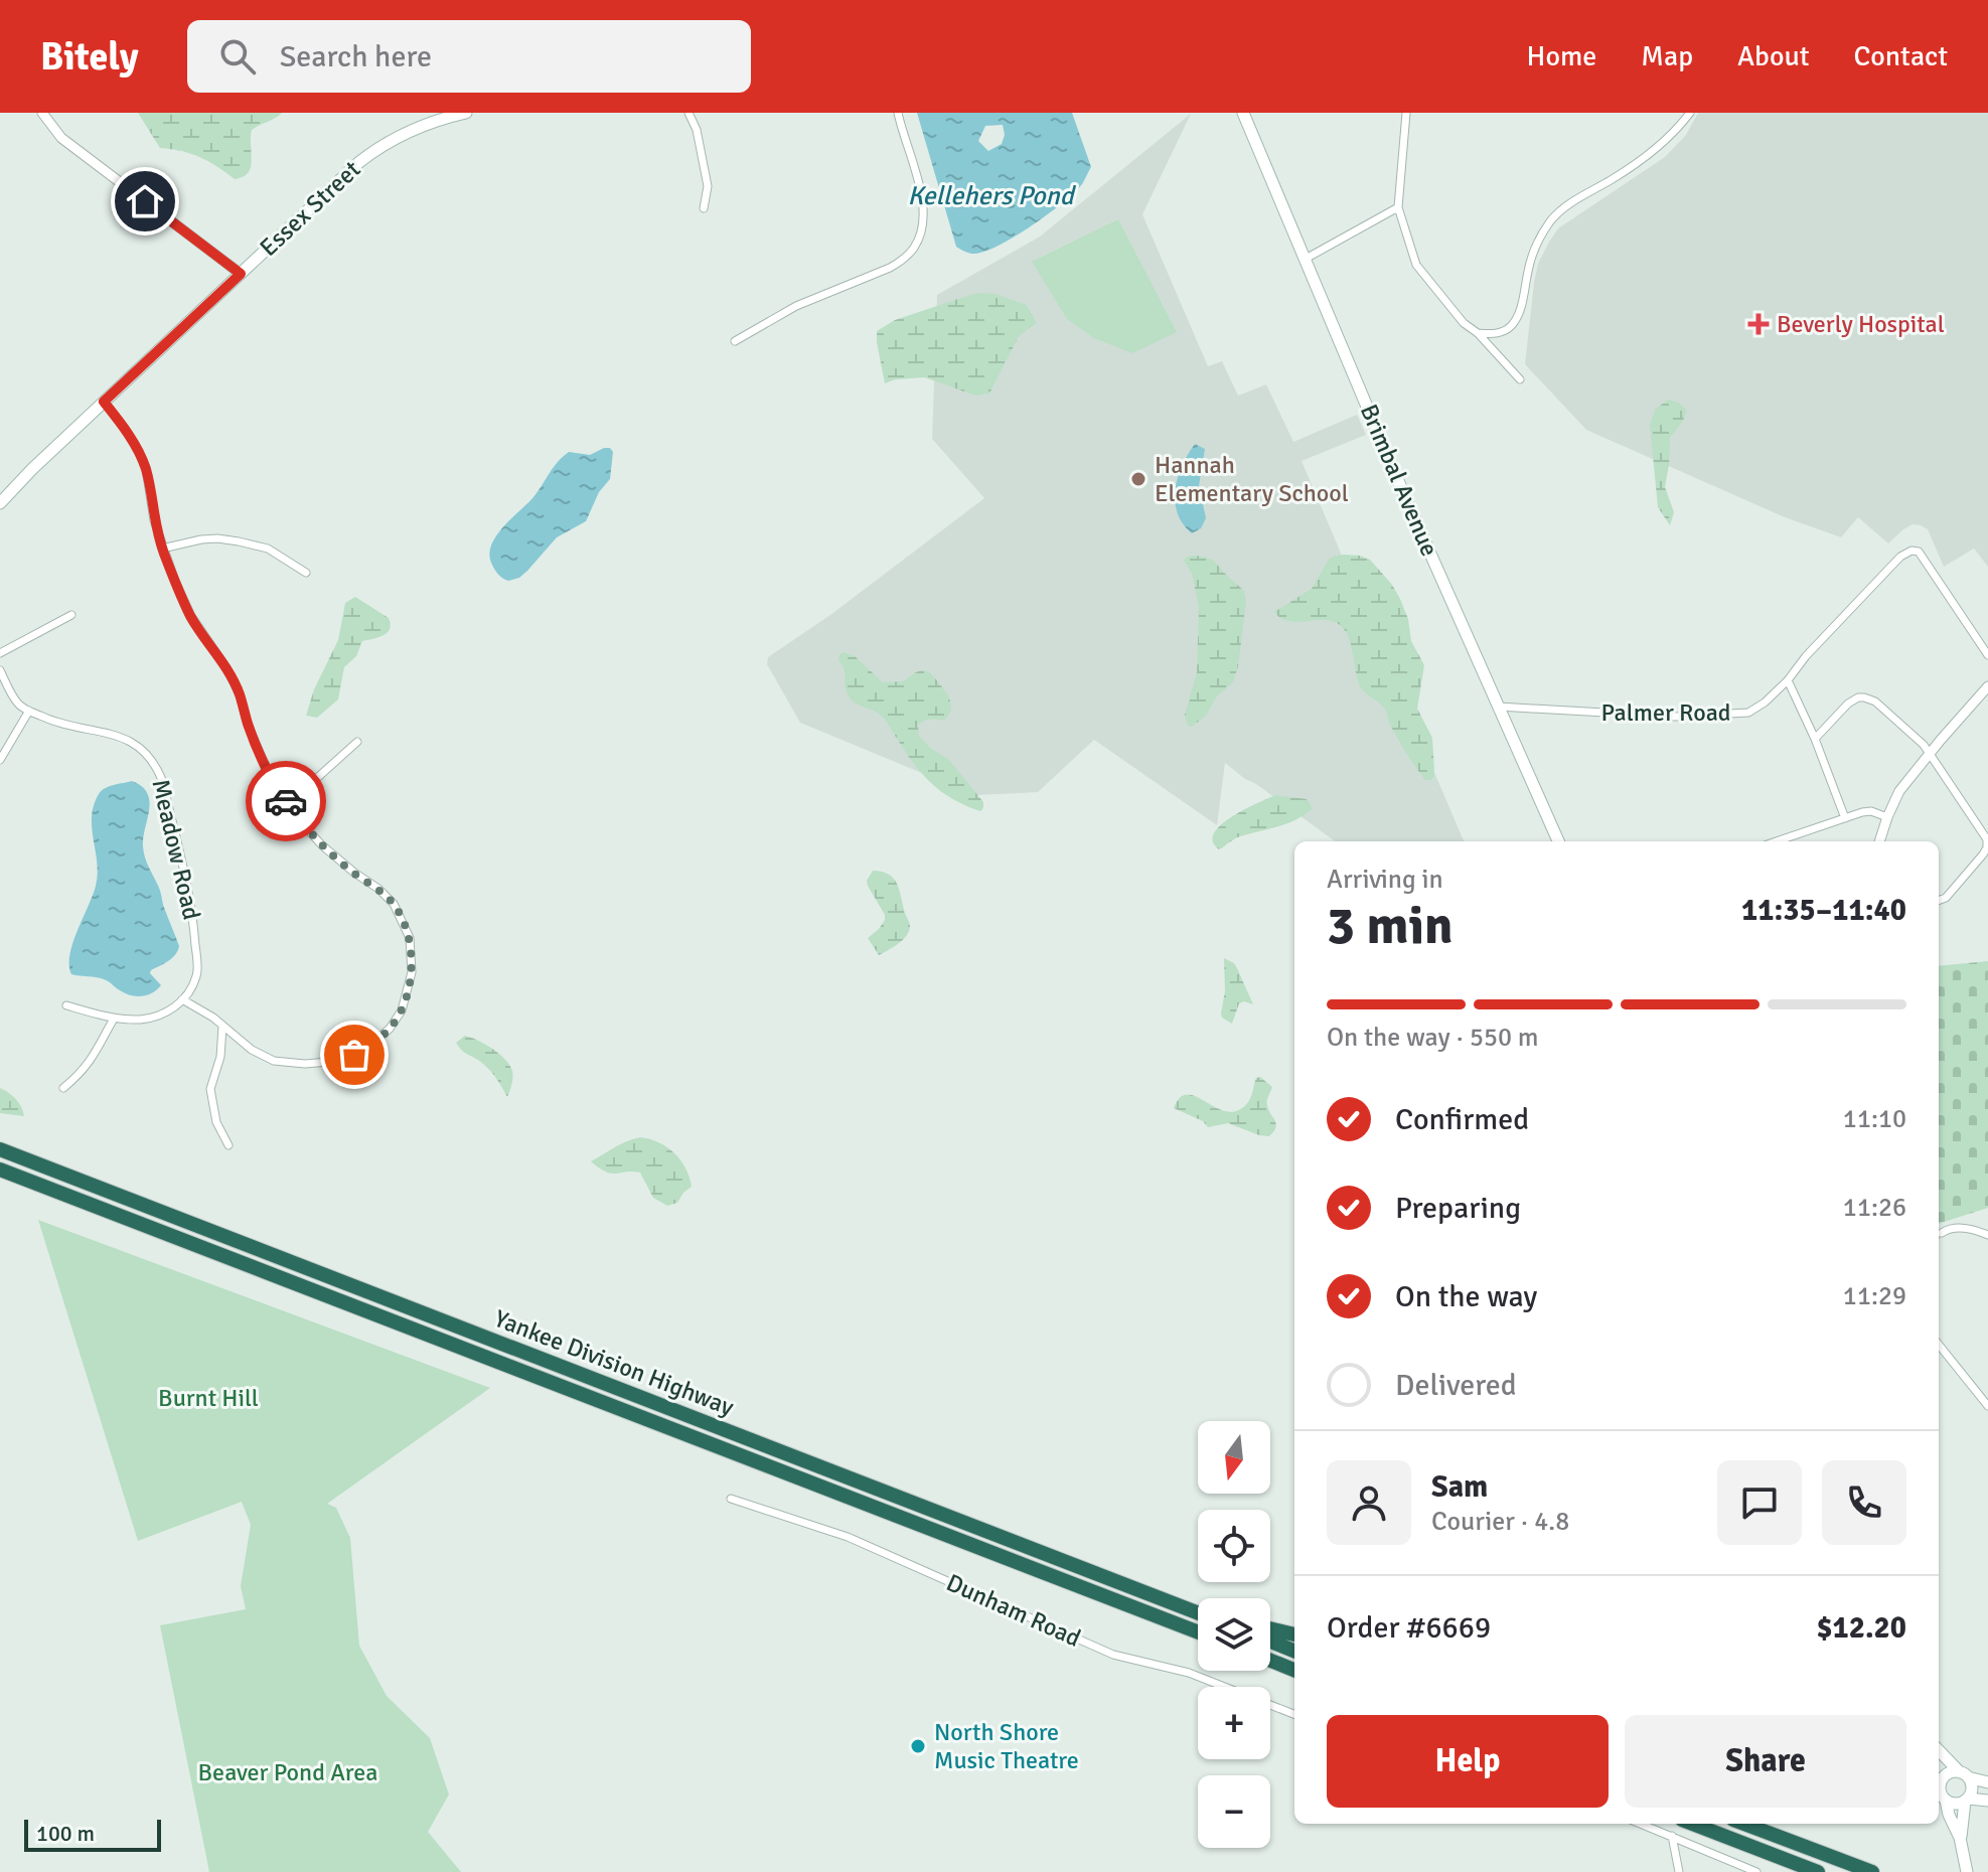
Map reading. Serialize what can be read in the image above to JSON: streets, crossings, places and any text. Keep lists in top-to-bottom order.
{
  "streets": {
    "highway": ["Yankee Division Highway"],
    "main road": ["Essex Street", "Brimbal Avenue"],
    "street": ["Palmer Road", "Meadow Road", "Dunham Road"]
  },
  "crossings": [
    ["Brimbal Avenue", "Palmer Road"]
  ],
  "water": ["Kellehers Pond"],
  "parks": ["Burnt Hill", "Beaver Pond Area"],
  "places": {
    "health": ["Beverly Hospital"],
    "other": ["Hannah Elementary School", "North Shore Music Theatre"]
  },
  "scale_bar": "100 m",
  "north": "bottom",
  "page": {
    "header": "Bitely",
    "search": "Search here",
    "nav": [
      "Home",
      "Map",
      "About",
      "Contact"
    ],
    "heading": ["3 min", "Arriving in", "11:35–11:40"],
    "panel": [
      "Sam",
      "Courier · 4.8",
      "Order #6669",
      "$12.20"
    ],
    "bar": "On the way · 550 m",
    "list": [
      ["Confirmed", "11:10"],
      ["Preparing", "11:26"],
      ["On the way", "11:29"],
      "Delivered"
    ],
    "map_buttons": ["+", "−"],
    "buttons": ["Help", "Share"],
    "scale": "100 m"
  }
}
